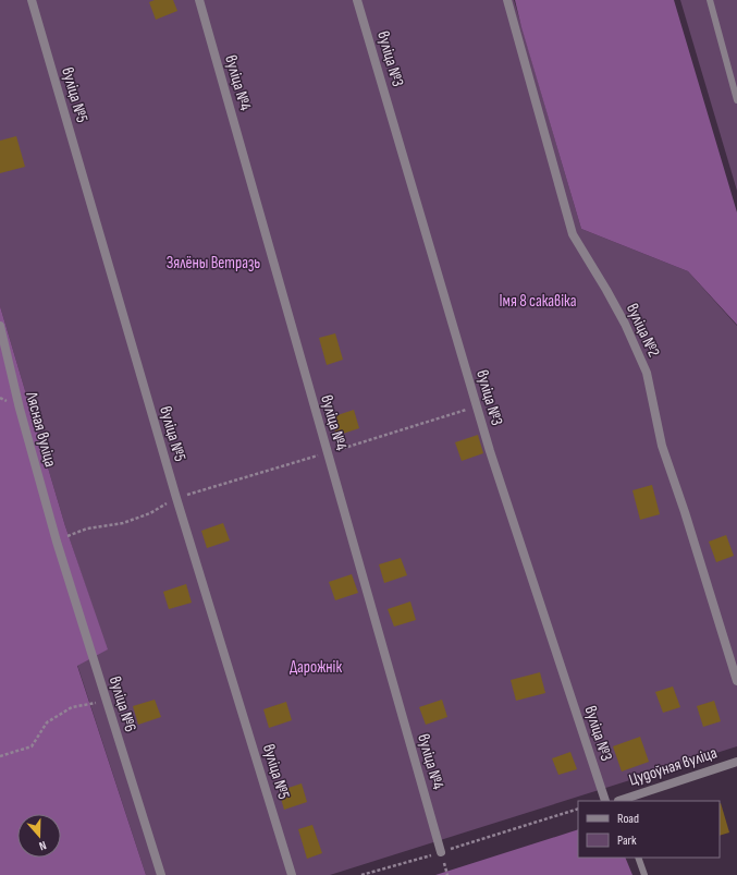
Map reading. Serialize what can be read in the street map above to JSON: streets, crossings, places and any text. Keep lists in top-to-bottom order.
{
  "streets": {
    "street": [
      "вуліца №3",
      "вуліца №4",
      "вуліца №5",
      "вуліца №2",
      "Лясная вуліца",
      "вуліца №6",
      "Цудоўная вуліца"
    ]
  },
  "crossings": [
    ["Лясная вуліца", "вуліца №6"]
  ],
  "parks": ["Зялёны Ветразь", "Імя 8 сакавіка", "Дарожнік"],
  "legend": ["Road", "Park"],
  "north": "bottom"
}
